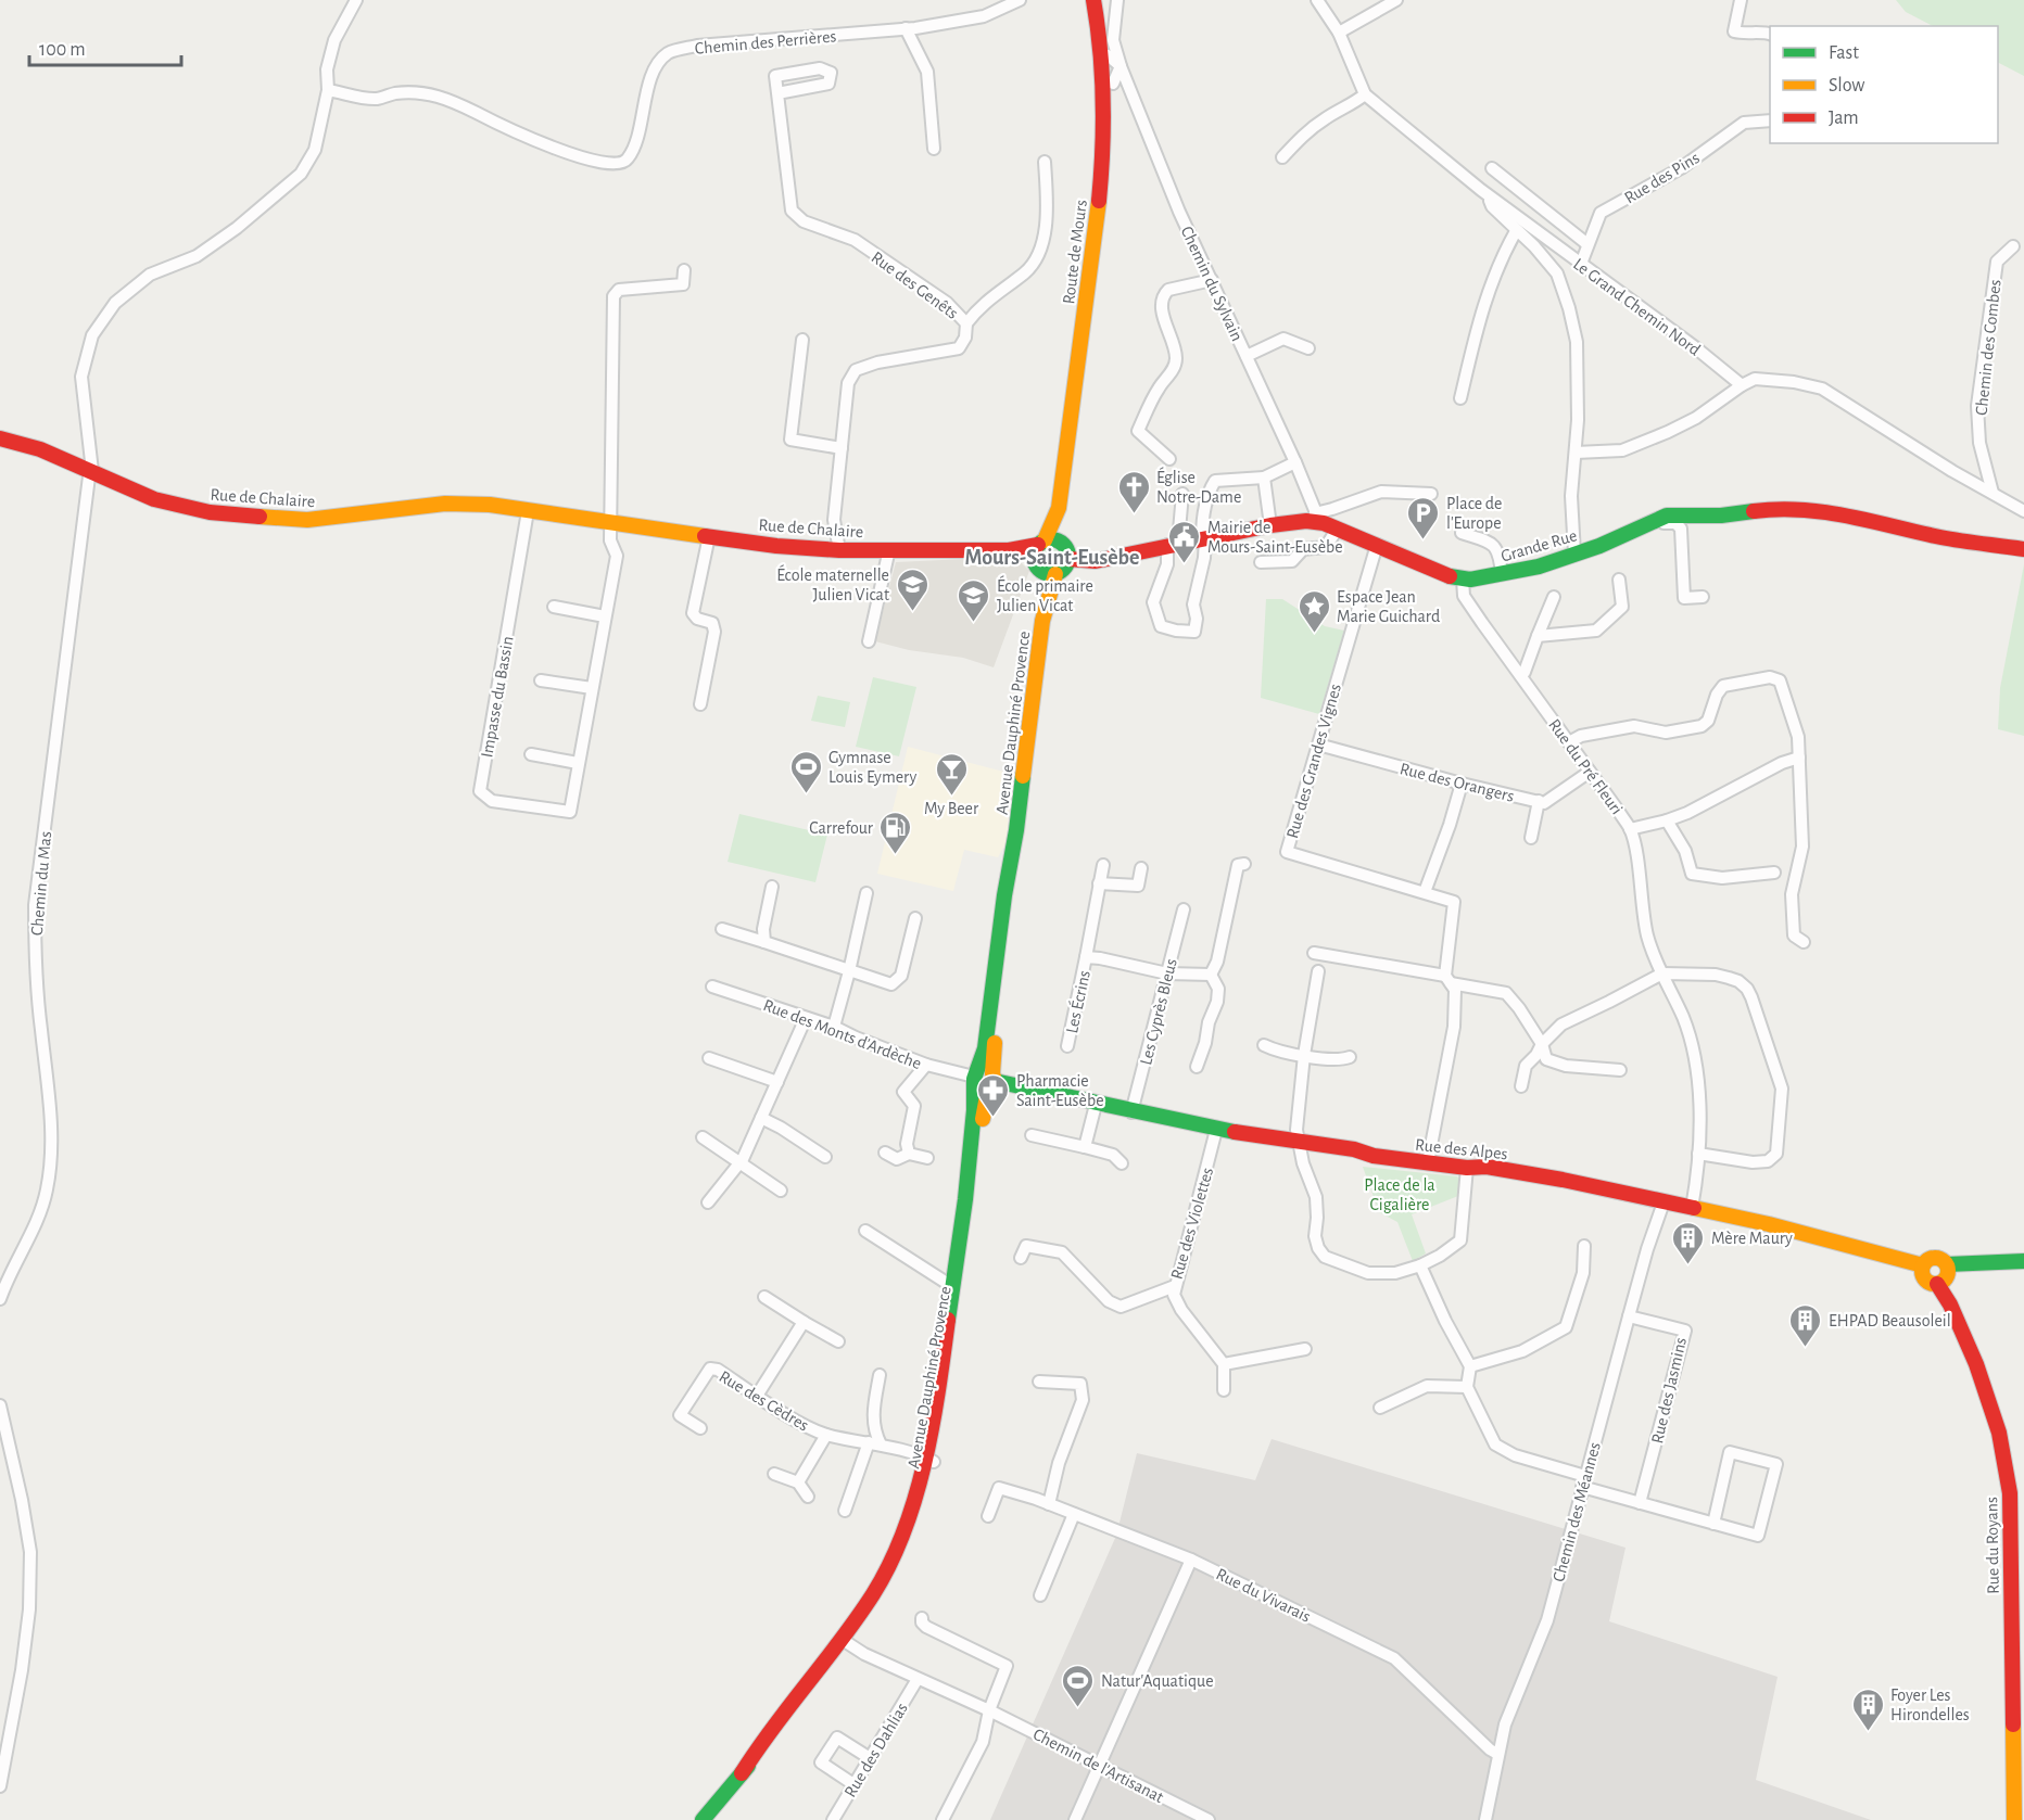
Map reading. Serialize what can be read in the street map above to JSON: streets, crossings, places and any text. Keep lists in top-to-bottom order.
{
  "streets": {
    "street": [
      "Chemin des Perrières",
      "Rue des Pins",
      "Route de Mours",
      "Chemin du Sylvain",
      "Rue des Genêts",
      "Le Grand Chemin Nord",
      "Chemin des Combes",
      "Rue de Chalaire",
      "Grande Rue",
      "Impasse du Bassin",
      "Avenue Dauphiné Provence",
      "Rue des Grandes Vignes",
      "Rue du Pré Fleuri",
      "Rue des Orangers",
      "Chemin du Mas",
      "Les Écrins",
      "Les Cyprès Bleus",
      "Rue des Monts d'Ardèche",
      "Rue des Alpes",
      "Rue des Violettes",
      "Rue des Jasmins",
      "Rue des Cèdres",
      "Chemin des Méannes",
      "Rue du Royans",
      "Rue du Vivarais",
      "Rue des Dahlias",
      "Chemin de l'Artisanat"
    ]
  },
  "crossings": [
    ["Chemin des Perrières", "Chemin du Mas"],
    ["Rue des Pins", "Le Grand Chemin Nord"],
    ["Route de Mours", "Rue de Chalaire"],
    ["Route de Mours", "Grande Rue"],
    ["Route de Mours", "Avenue Dauphiné Provence"],
    ["Chemin du Sylvain", "Grande Rue"],
    ["Rue des Genêts", "Rue de Chalaire"],
    ["Rue de Chalaire", "Grande Rue"],
    ["Rue de Chalaire", "Impasse du Bassin"],
    ["Rue de Chalaire", "Avenue Dauphiné Provence"],
    ["Rue de Chalaire", "Chemin du Mas"],
    ["Grande Rue", "Avenue Dauphiné Provence"],
    ["Grande Rue", "Rue des Grandes Vignes"],
    ["Grande Rue", "Rue du Pré Fleuri"],
    ["Avenue Dauphiné Provence", "Rue des Monts d'Ardèche"],
    ["Avenue Dauphiné Provence", "Rue des Alpes"],
    ["Avenue Dauphiné Provence", "Rue des Cèdres"],
    ["Avenue Dauphiné Provence", "Chemin de l'Artisanat"],
    ["Rue des Grandes Vignes", "Rue des Orangers"],
    ["Rue des Grandes Vignes", "Rue des Alpes"],
    ["Rue du Pré Fleuri", "Rue des Orangers"],
    ["Rue du Pré Fleuri", "Rue des Alpes"],
    ["Les Écrins", "Les Cyprès Bleus"],
    ["Les Cyprès Bleus", "Rue des Alpes"],
    ["Rue des Monts d'Ardèche", "Rue des Alpes"],
    ["Rue des Alpes", "Rue des Violettes"],
    ["Rue des Alpes", "Chemin des Méannes"],
    ["Rue des Alpes", "Rue du Royans"],
    ["Rue des Jasmins", "Chemin des Méannes"],
    ["Chemin des Méannes", "Rue du Vivarais"],
    ["Rue des Dahlias", "Chemin de l'Artisanat"]
  ],
  "districts": ["Mours-Saint-Eusèbe"],
  "parks": ["Place de la Cigalière"],
  "places": {
    "church": ["Église Notre-Dame"],
    "parking": ["Place de l'Europe"],
    "public building": ["Mairie de Mours-Saint-Eusèbe"],
    "school or university": ["École maternelle Julien Vicat", "École primaire Julien Vicat"],
    "place": ["Espace Jean Marie Guichard"],
    "sports": ["Gymnase Louis Eymery", "Natur'Aquatique"],
    "bar": ["My Beer"],
    "fuel station": ["Carrefour"],
    "pharmacy": ["Pharmacie Saint-Eusèbe"],
    "building": ["Mère Maury", "EHPAD Beausoleil", "Foyer Les Hirondelles"]
  },
  "legend": ["Fast", "Slow", "Jam"],
  "scale_bar": "100 m"
}
